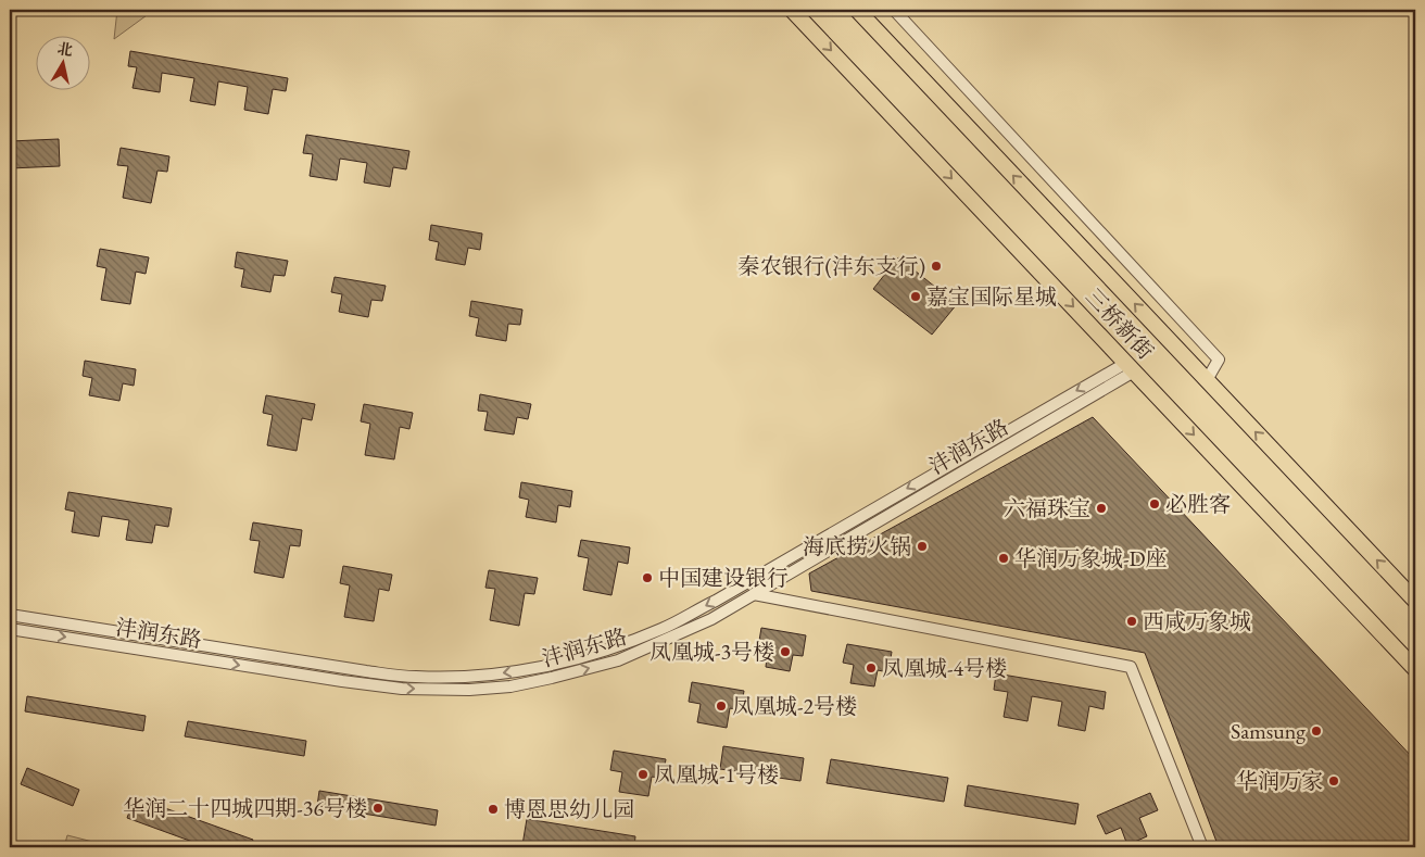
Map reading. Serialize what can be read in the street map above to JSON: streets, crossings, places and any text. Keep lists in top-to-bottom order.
{
  "streets": {
    "main road": ["三桥新街"],
    "street": ["沣润东路"]
  },
  "crossings": [
    ["三桥新街", "沣润东路"]
  ],
  "places": [
    "秦农银行(沣东支行)",
    "嘉宝国际星城",
    "必胜客",
    "六福珠宝",
    "海底捞火锅",
    "华润万象城-D座",
    "中国建设银行",
    "西咸万象城",
    "凤凰城-3号楼",
    "凤凰城-4号楼",
    "凤凰城-2号楼",
    "Samsung",
    "凤凰城-1号楼",
    "华润万家",
    "华润二十四城四期-36号楼",
    "博恩思幼儿园"
  ],
  "north": "top"
}
